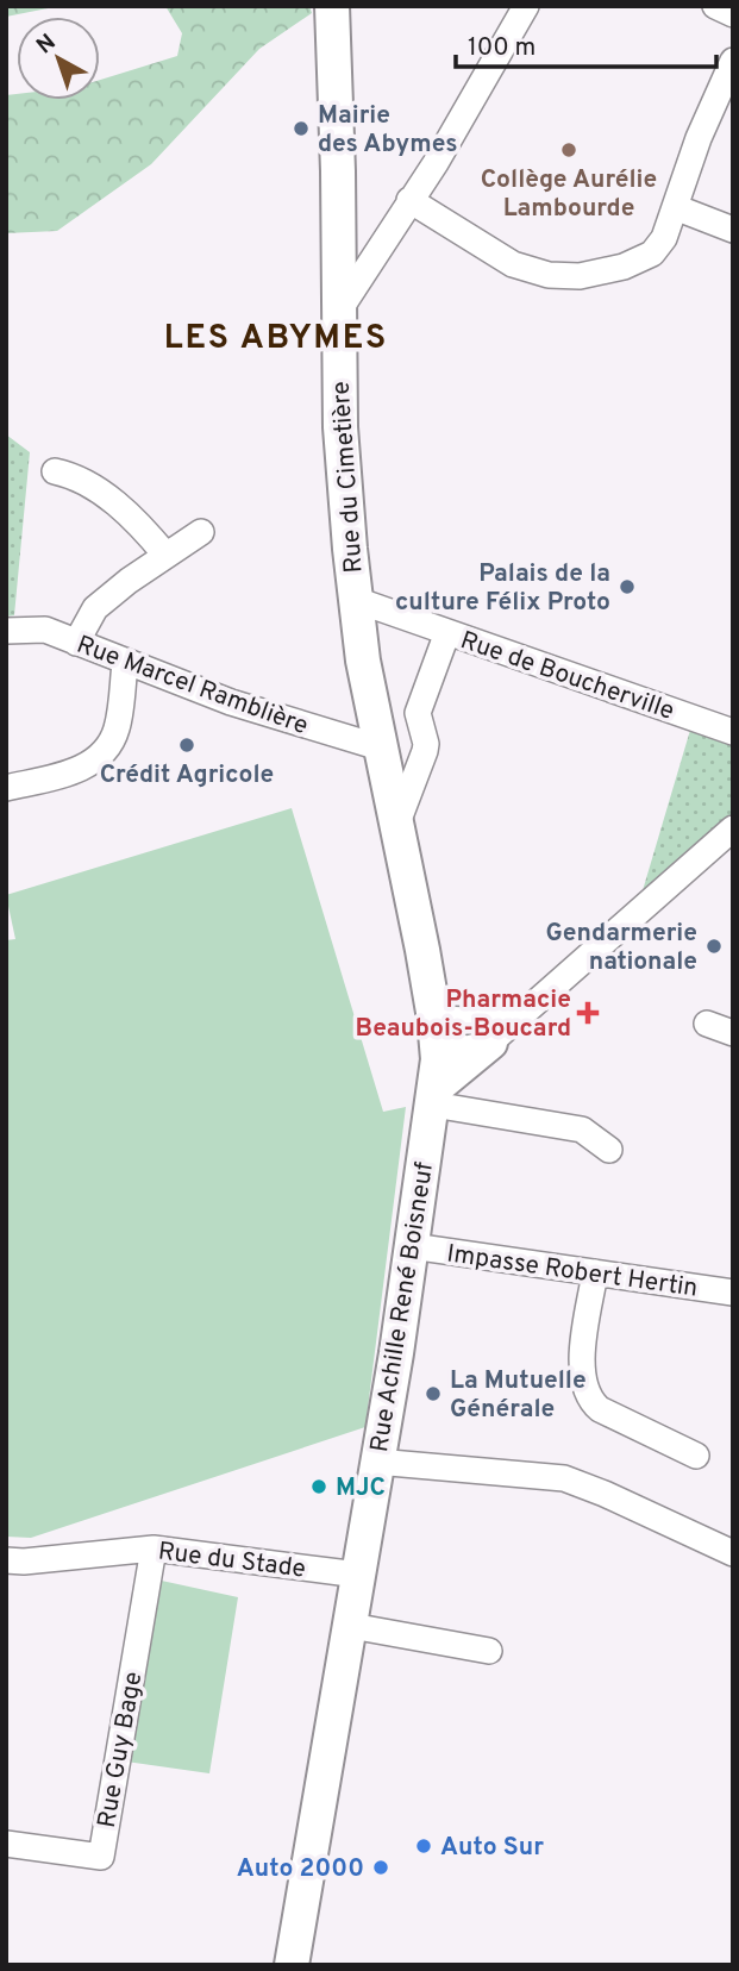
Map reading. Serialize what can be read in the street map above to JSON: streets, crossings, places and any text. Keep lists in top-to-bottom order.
{
  "streets": {
    "main road": ["Rue du Cimetière", "Rue Achille René Boisneuf"],
    "street": [
      "Rue de Boucherville",
      "Rue Marcel Ramblière",
      "Impasse Robert Hertin",
      "Rue du Stade",
      "Rue Guy Bage"
    ]
  },
  "crossings": [
    ["Rue du Cimetière", "Rue de Boucherville"],
    ["Rue du Cimetière", "Rue Marcel Ramblière"],
    ["Rue du Cimetière", "Rue Achille René Boisneuf"],
    ["Rue Marcel Ramblière", "Rue Achille René Boisneuf"],
    ["Impasse Robert Hertin", "Rue Achille René Boisneuf"],
    ["Rue Achille René Boisneuf", "Rue du Stade"],
    ["Rue du Stade", "Rue Guy Bage"]
  ],
  "districts": ["LES ABYMES"],
  "places": {
    "other": [
      "Mairie des Abymes",
      "Collège Aurélie Lambourde",
      "Palais de la culture Félix Proto",
      "Crédit Agricole",
      "Gendarmerie nationale",
      "La Mutuelle Générale",
      "MJC",
      "Auto Sur",
      "Auto 2000"
    ],
    "health": ["Pharmacie Beaubois-Boucard"]
  },
  "scale_bar": "100 m",
  "north": "top left"
}
